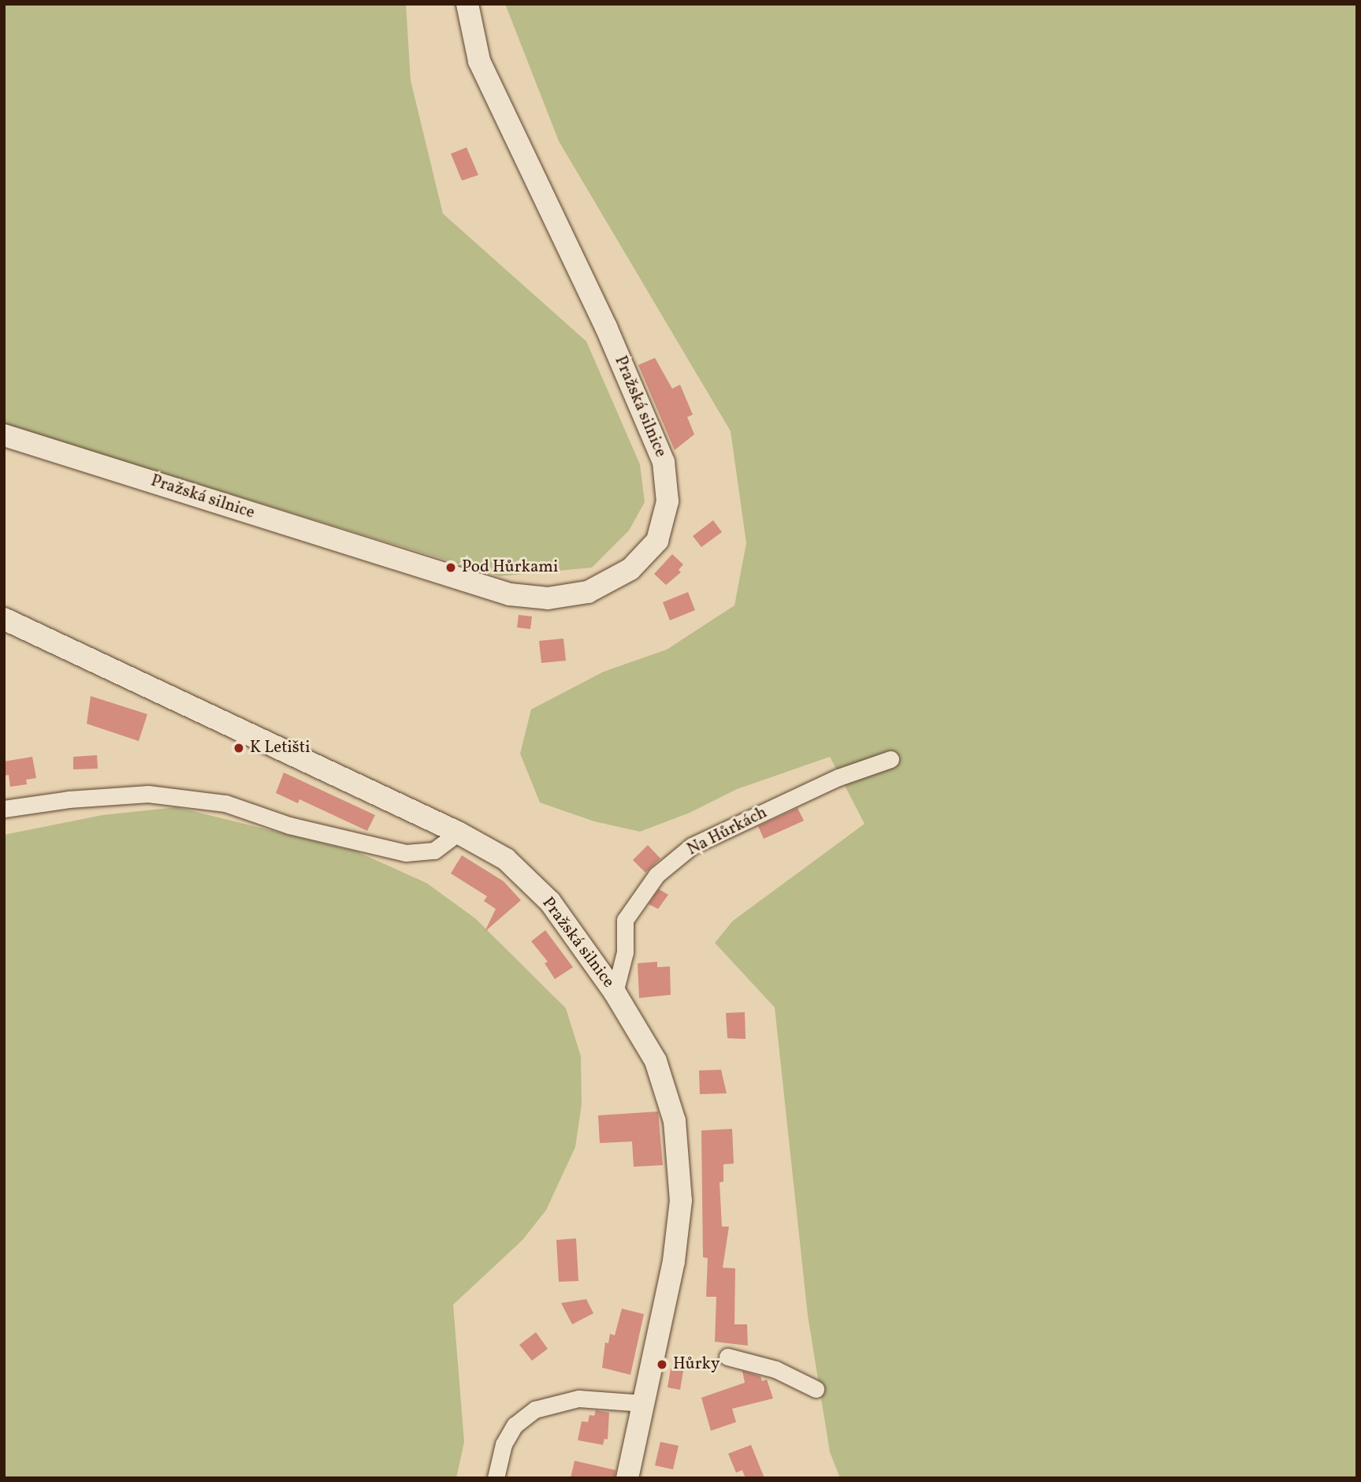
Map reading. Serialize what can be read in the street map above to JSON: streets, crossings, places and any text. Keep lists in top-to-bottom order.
{
  "streets": {
    "street": ["Pražská silnice", "Na Hůrkách"]
  },
  "crossings": [
    ["Pražská silnice", "Na Hůrkách"]
  ],
  "places": ["Pod Hůrkami", "K Letišti", "Hůrky"]
}
